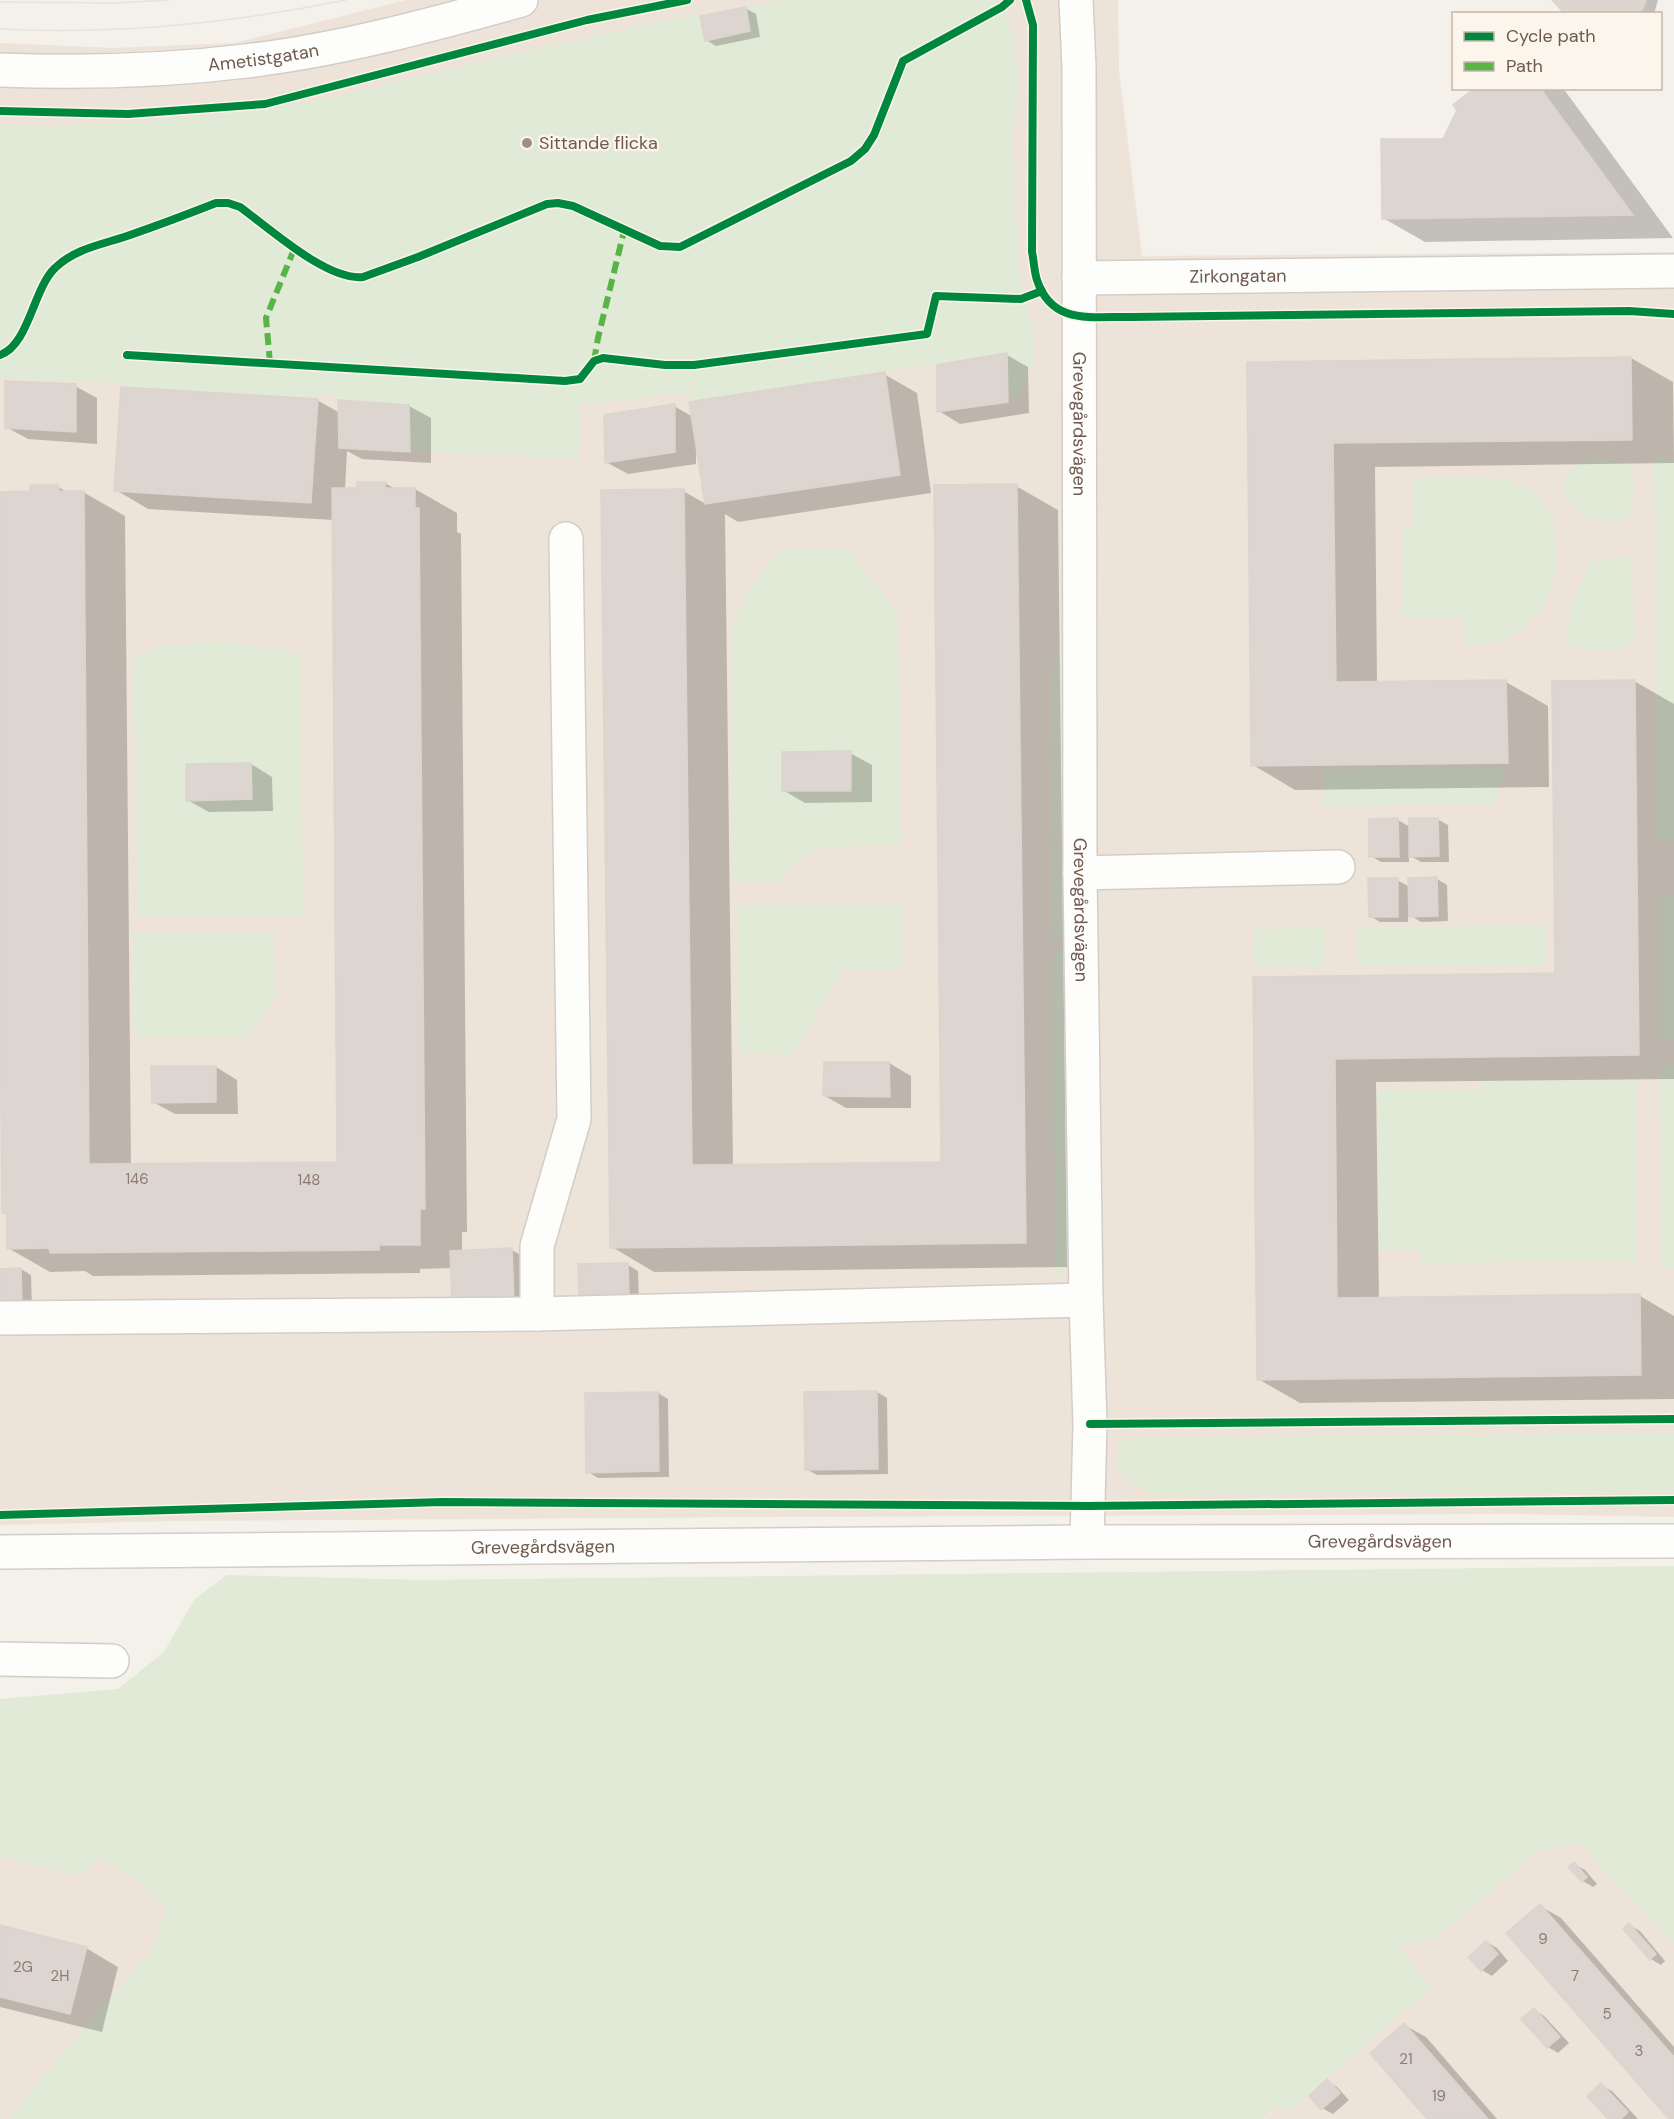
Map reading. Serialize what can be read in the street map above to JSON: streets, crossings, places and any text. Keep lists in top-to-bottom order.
{
  "streets": {
    "street": ["Ametistgatan", "Zirkongatan", "Grevegårdsvägen"]
  },
  "crossings": [
    ["Zirkongatan", "Grevegårdsvägen"]
  ],
  "places": ["Sittande flicka"],
  "house_numbers": [
    "146",
    "148",
    "9",
    "2G",
    "2H",
    "7",
    "5",
    "3",
    "21",
    "19"
  ],
  "legend": ["Cycle path", "Path"]
}
